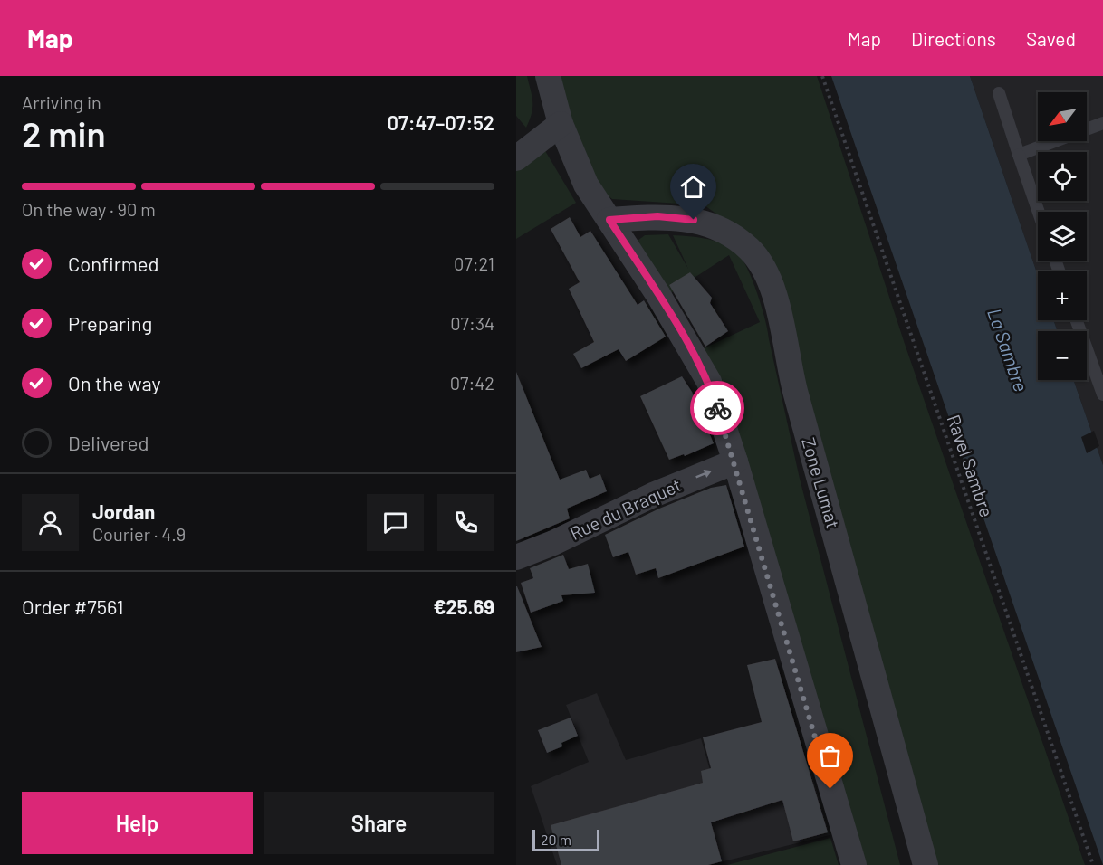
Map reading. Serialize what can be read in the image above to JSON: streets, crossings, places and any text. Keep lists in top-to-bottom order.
{
  "streets": {
    "street": ["Zone Lumat", "Rue du Braquet"],
    "path": ["Ravel Sambre"]
  },
  "one_way": ["Rue du Braquet"],
  "water": ["La Sambre"],
  "scale_bar": "20 m",
  "north": "bottom left",
  "page": {
    "header": "Map",
    "nav": ["Map", "Directions", "Saved"],
    "heading": ["2 min", "Arriving in", "07:47–07:52"],
    "panel": [
      "Jordan",
      "Courier · 4.9",
      "Order #7561",
      "€25.69"
    ],
    "map_buttons": ["+", "−"],
    "bar": "On the way · 90 m",
    "list": [
      ["Confirmed", "07:21"],
      ["Preparing", "07:34"],
      ["On the way", "07:42"],
      "Delivered"
    ],
    "buttons": ["Help", "Share"],
    "scale": "20 m"
  }
}
